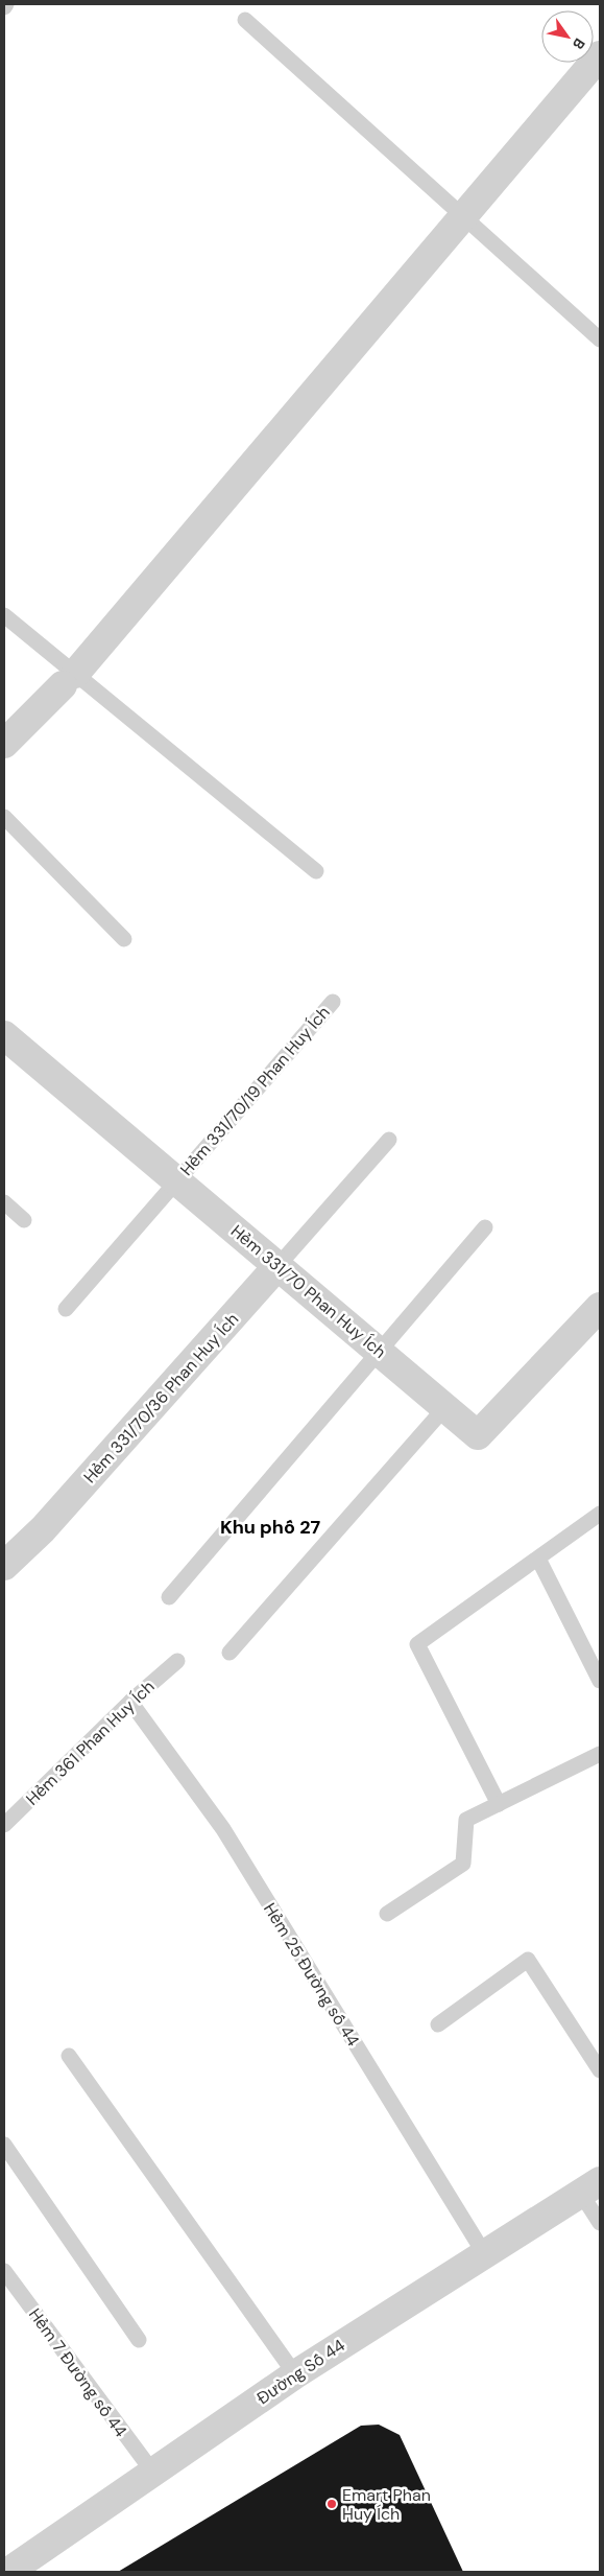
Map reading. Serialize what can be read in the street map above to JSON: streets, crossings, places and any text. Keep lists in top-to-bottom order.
{
  "streets": {
    "street": ["Hẻm 331/70 Phan Huy Ích", "Hẻm 331/70/36 Phan Huy Ích", "Đường Số 44"],
    "lane": [
      "Hẻm 331/70/19 Phan Huy Ích",
      "Hẻm 361 Phan Huy Ích",
      "Hẻm 25 Đường số 44",
      "Hẻm 7 Đường số 44"
    ]
  },
  "crossings": [
    ["Hẻm 331/70/19 Phan Huy Ích", "Hẻm 331/70 Phan Huy Ích"],
    ["Hẻm 331/70 Phan Huy Ích", "Hẻm 331/70/36 Phan Huy Ích"],
    ["Hẻm 361 Phan Huy Ích", "Hẻm 25 Đường số 44"],
    ["Hẻm 25 Đường số 44", "Đường Số 44"],
    ["Đường Số 44", "Hẻm 7 Đường số 44"]
  ],
  "districts": ["Khu phố 27"],
  "places": ["Emart Phan Huy Ích"],
  "north": "bottom right"
}
